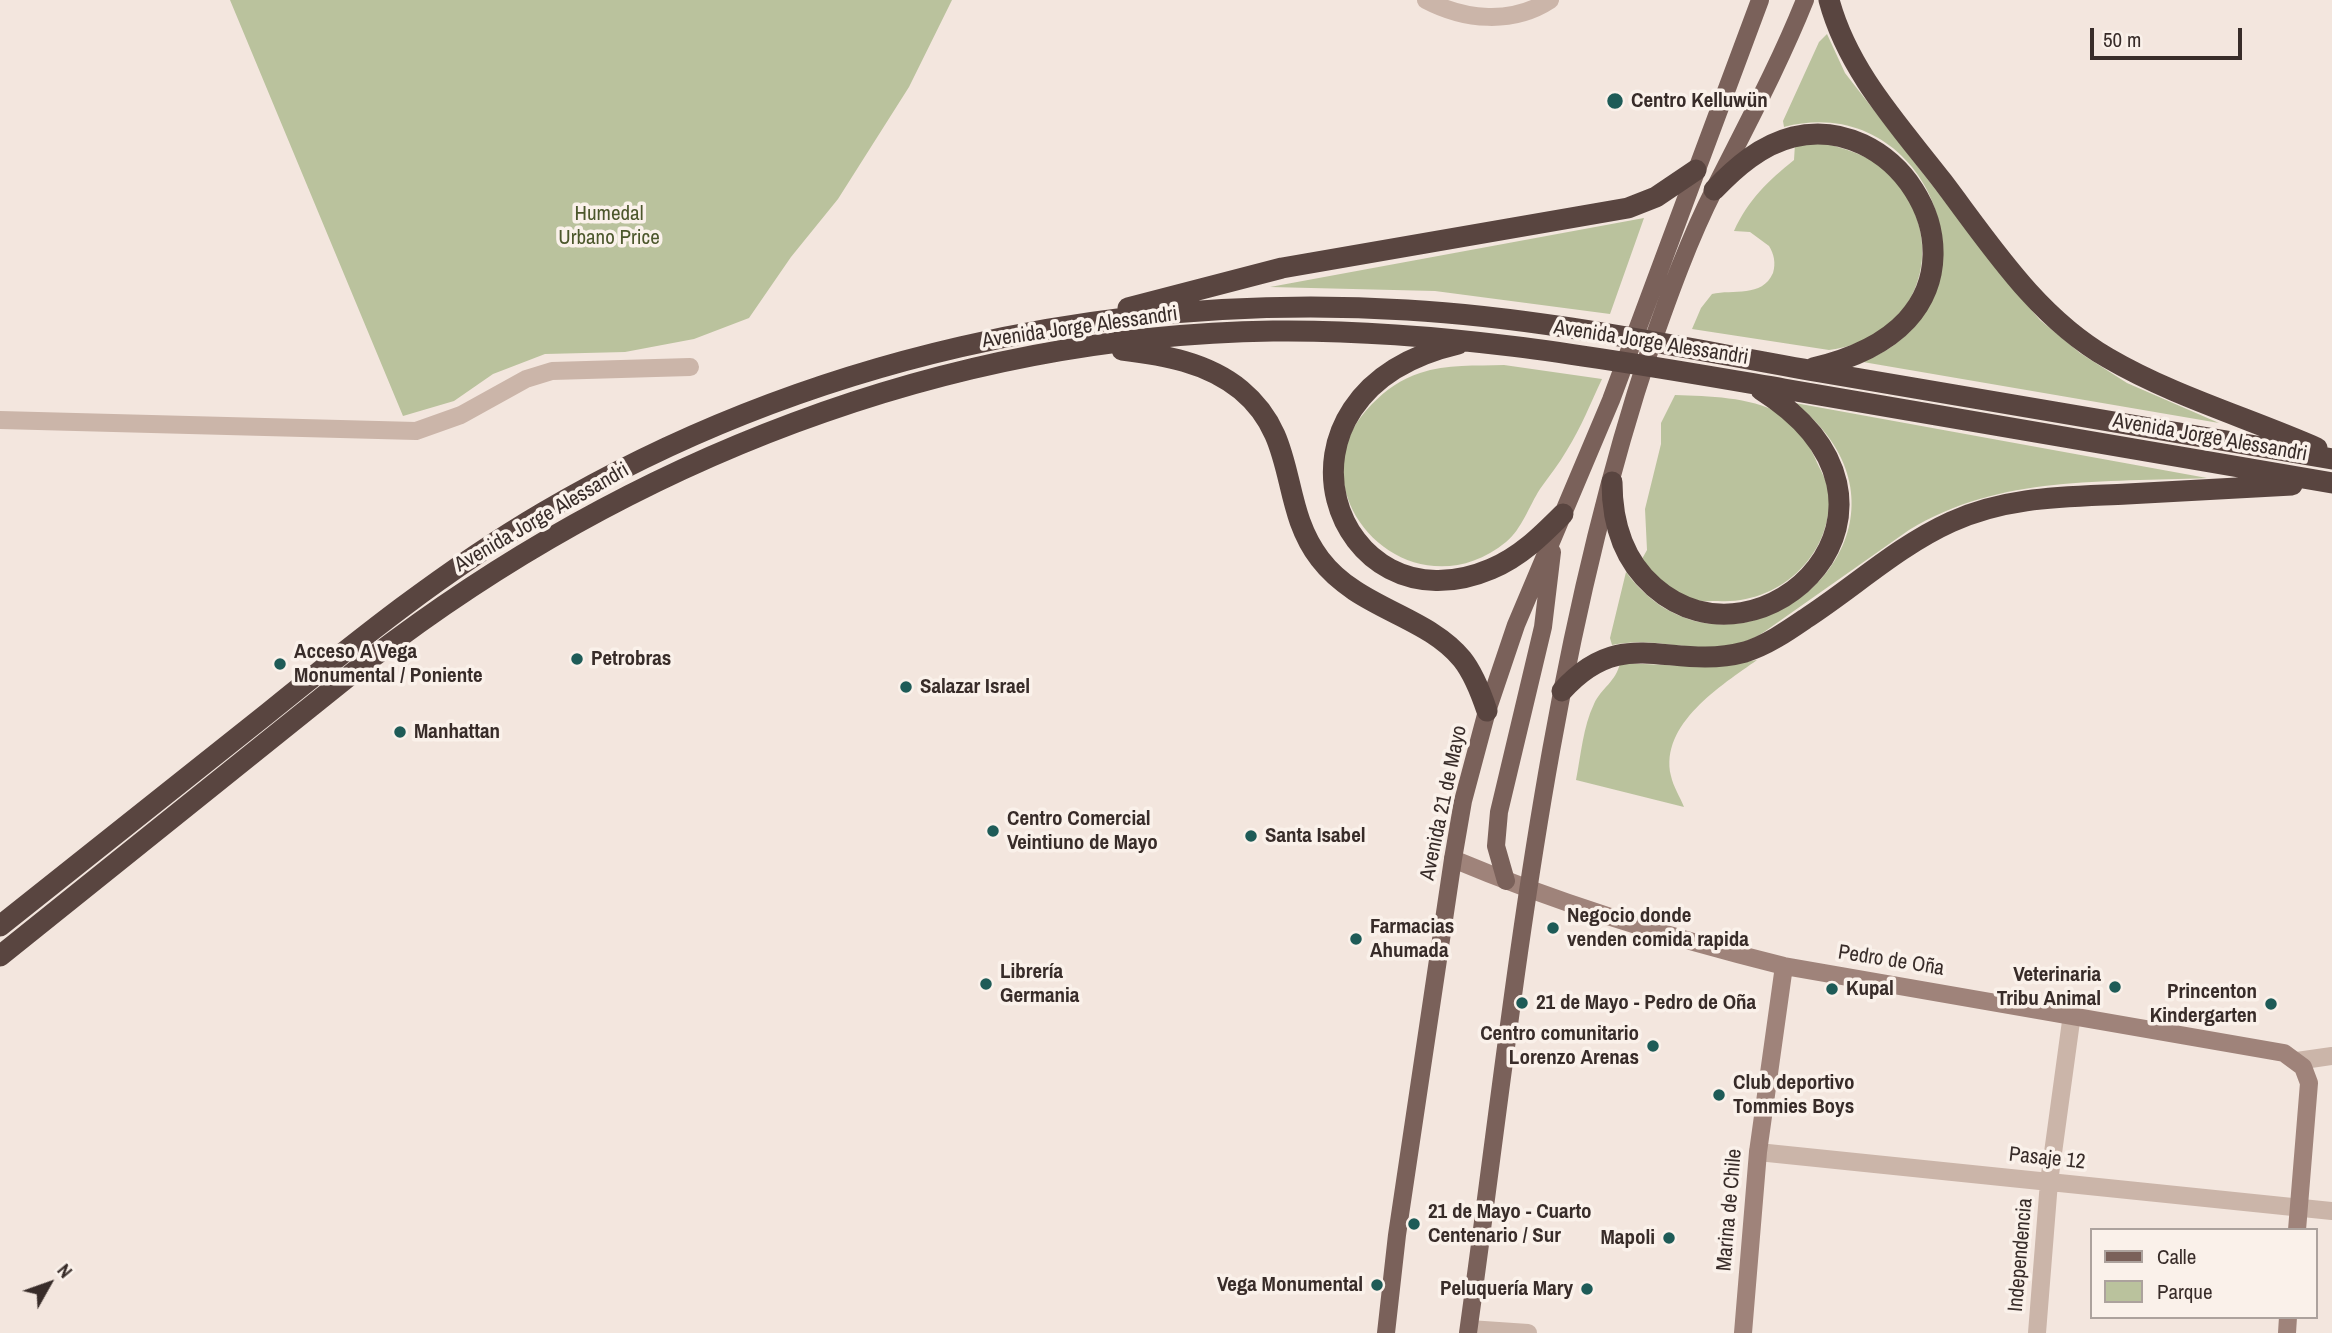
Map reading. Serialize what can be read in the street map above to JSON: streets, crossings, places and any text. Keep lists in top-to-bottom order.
{
  "streets": {
    "highway": ["Avenida Jorge Alessandri"],
    "main road": ["Avenida 21 de Mayo"],
    "street": [
      "Pedro de Oña",
      "Pasaje 12",
      "Marina de Chile",
      "Independencia"
    ]
  },
  "crossings": [
    ["Avenida 21 de Mayo", "Pedro de Oña"],
    ["Pedro de Oña", "Marina de Chile"],
    ["Pedro de Oña", "Independencia"],
    ["Pasaje 12", "Marina de Chile"],
    ["Pasaje 12", "Independencia"]
  ],
  "parks": ["Humedal Urbano Price"],
  "places": [
    "Centro Kelluwün",
    "Petrobras",
    "Acceso A Vega Monumental / Poniente",
    "Salazar Israel",
    "Manhattan",
    "Centro Comercial Veintiuno de Mayo",
    "Santa Isabel",
    "Negocio donde venden comida rapida",
    "Farmacias Ahumada",
    "Librería Germania",
    "Veterinaria Tribu Animal",
    "Kupal",
    "21 de Mayo - Pedro de Oña",
    "Princenton Kindergarten",
    "Centro comunitario Lorenzo Arenas",
    "Club deportivo Tommies Boys",
    "21 de Mayo - Cuarto Centenario / Sur",
    "Mapoli",
    "Vega Monumental",
    "Peluquería Mary"
  ],
  "legend": ["Calle", "Parque"],
  "scale_bar": "50 m",
  "north": "top right"
}
